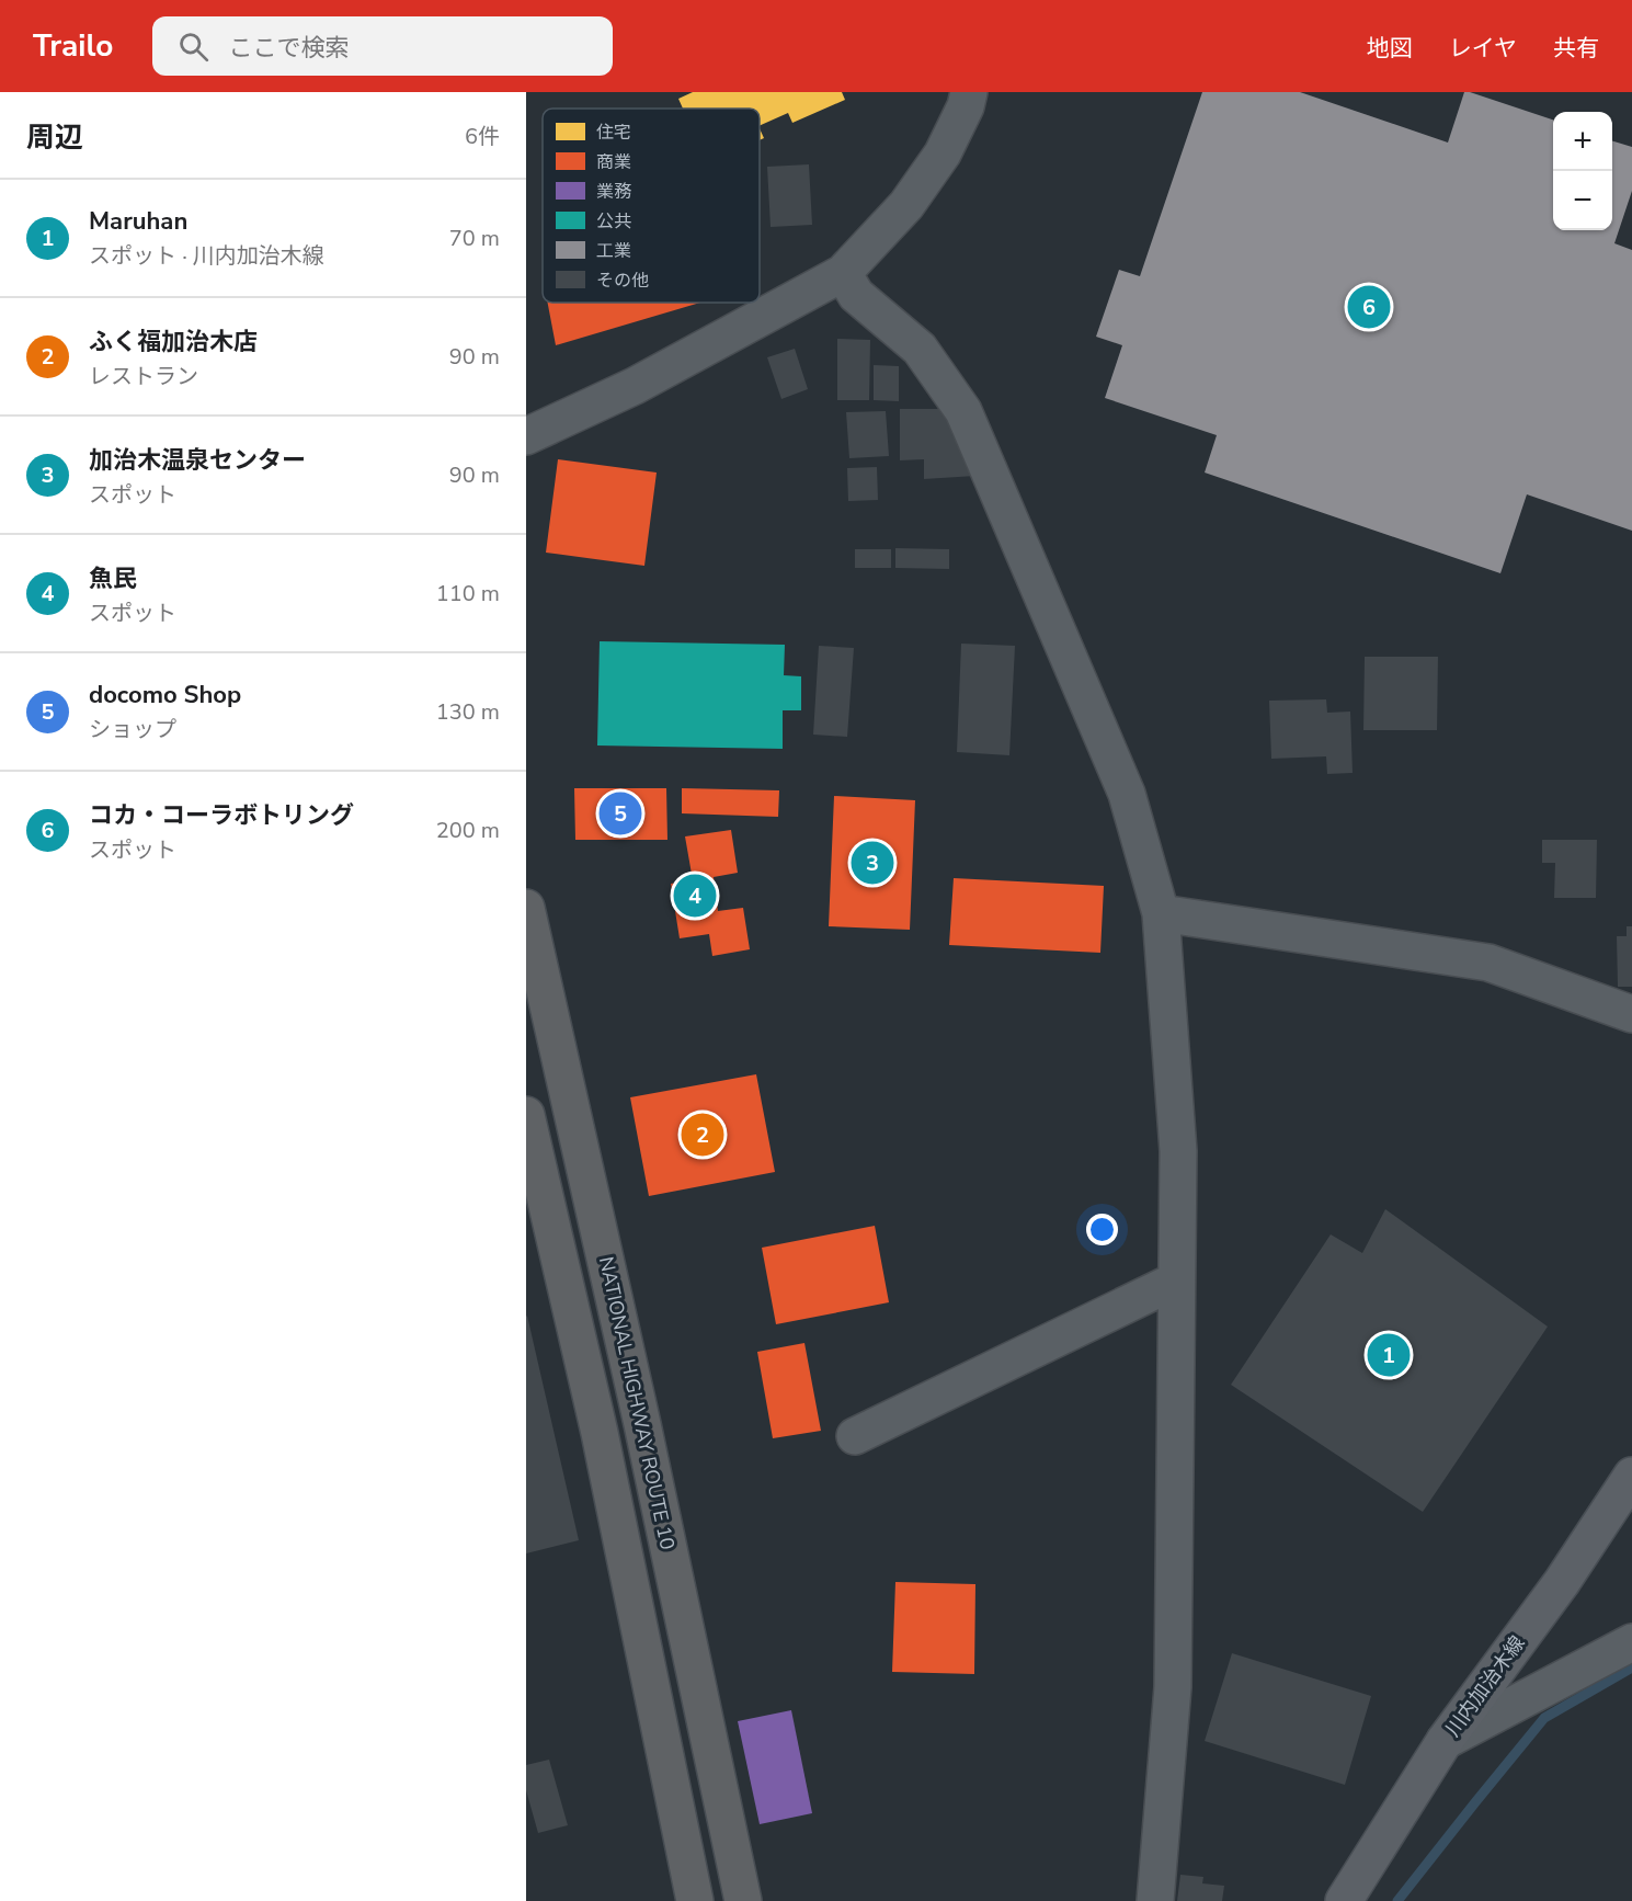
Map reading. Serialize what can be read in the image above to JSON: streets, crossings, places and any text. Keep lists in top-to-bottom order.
{
  "streets": {
    "highway": ["NATIONAL HIGHWAY ROUTE 10"],
    "main road": ["川内加治木線"]
  },
  "legend": [
    "住宅",
    "商業",
    "業務",
    "公共",
    "工業",
    "その他"
  ],
  "page": {
    "header": "Trailo",
    "search": "ここで検索",
    "nav": ["地図", "レイヤ", "共有"],
    "heading": ["周辺", "6件"],
    "map_buttons": ["+", "−"],
    "list": [
      {
        "mark": "1",
        "name": "Maruhan",
        "note": "スポット · 川内加治木線",
        "value": "70 m"
      },
      {
        "mark": "2",
        "name": "ふく福加治木店",
        "note": "レストラン",
        "value": "90 m"
      },
      {
        "mark": "3",
        "name": "加治木温泉センター",
        "note": "スポット",
        "value": "90 m"
      },
      {
        "mark": "4",
        "name": "魚民",
        "note": "スポット",
        "value": "110 m"
      },
      {
        "mark": "5",
        "name": "docomo Shop",
        "note": "ショップ",
        "value": "130 m"
      },
      {
        "mark": "6",
        "name": "コカ・コーラボトリング",
        "note": "スポット",
        "value": "200 m"
      }
    ],
    "pins": [
      "6",
      "5",
      "3",
      "4",
      "2",
      "1"
    ]
  }
}
